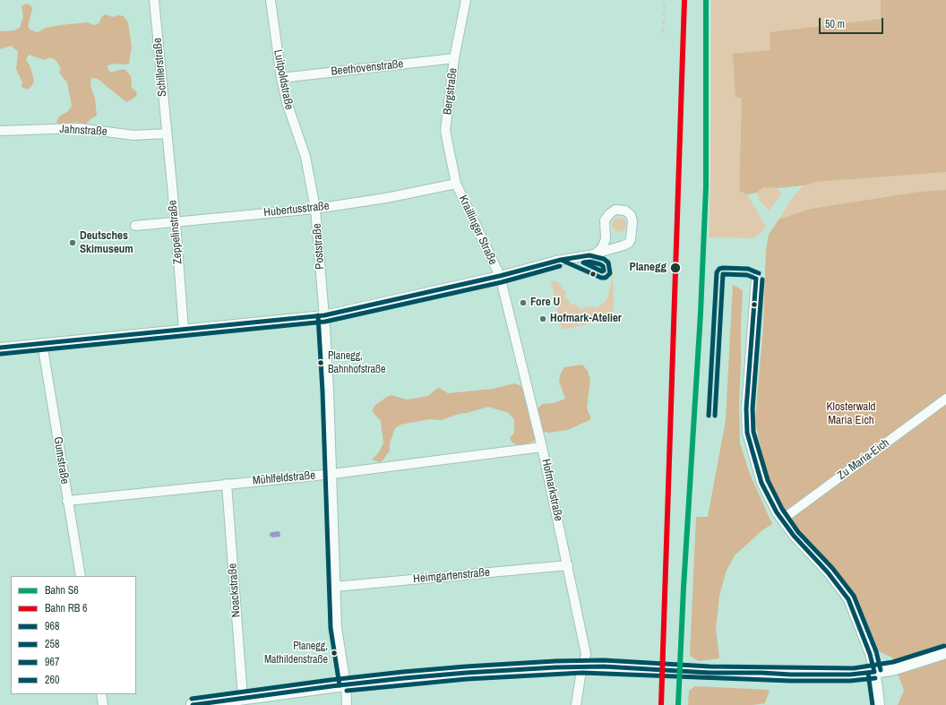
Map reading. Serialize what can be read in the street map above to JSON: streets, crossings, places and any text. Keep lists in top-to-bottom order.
{
  "streets": {
    "street": [
      "Schillerstraße",
      "Beethovenstraße",
      "Luitpoldstraße",
      "Bergstraße",
      "Jahnstraße",
      "Hubertusstraße",
      "Kraillinger Straße",
      "Zeppelinstraße",
      "Poststraße",
      "Zu Maria-Eich",
      "Gumstraße",
      "Mühlfeldstraße",
      "Hofmarkstraße",
      "Heimgartenstraße",
      "Noackstraße"
    ]
  },
  "crossings": [
    ["Schillerstraße", "Jahnstraße"],
    ["Schillerstraße", "Zeppelinstraße"],
    ["Beethovenstraße", "Luitpoldstraße"],
    ["Beethovenstraße", "Bergstraße"],
    ["Luitpoldstraße", "Poststraße"],
    ["Bergstraße", "Hubertusstraße"],
    ["Bergstraße", "Kraillinger Straße"],
    ["Jahnstraße", "Zeppelinstraße"],
    ["Hubertusstraße", "Kraillinger Straße"],
    ["Hubertusstraße", "Zeppelinstraße"],
    ["Hubertusstraße", "Poststraße"],
    ["Kraillinger Straße", "Hofmarkstraße"],
    ["Poststraße", "Mühlfeldstraße"],
    ["Poststraße", "Heimgartenstraße"],
    ["Gumstraße", "Mühlfeldstraße"],
    ["Mühlfeldstraße", "Hofmarkstraße"],
    ["Mühlfeldstraße", "Noackstraße"],
    ["Hofmarkstraße", "Heimgartenstraße"]
  ],
  "parks": ["Klosterwald Maria Eich"],
  "places": [
    "Deutsches Skimuseum",
    "Planegg",
    "Fore U",
    "Hofmark-Atelier",
    "Planegg, Bahnhofstraße",
    "Planegg, Mathildenstraße"
  ],
  "lines": [
    "rail line S6",
    "transit line 967",
    "transit line 258",
    "transit line 260",
    "transit line 968"
  ],
  "legend": [
    "Bahn S6",
    "Bahn RB 6",
    "968",
    "258",
    "967",
    "260"
  ],
  "scale_bar": "50 m"
}
